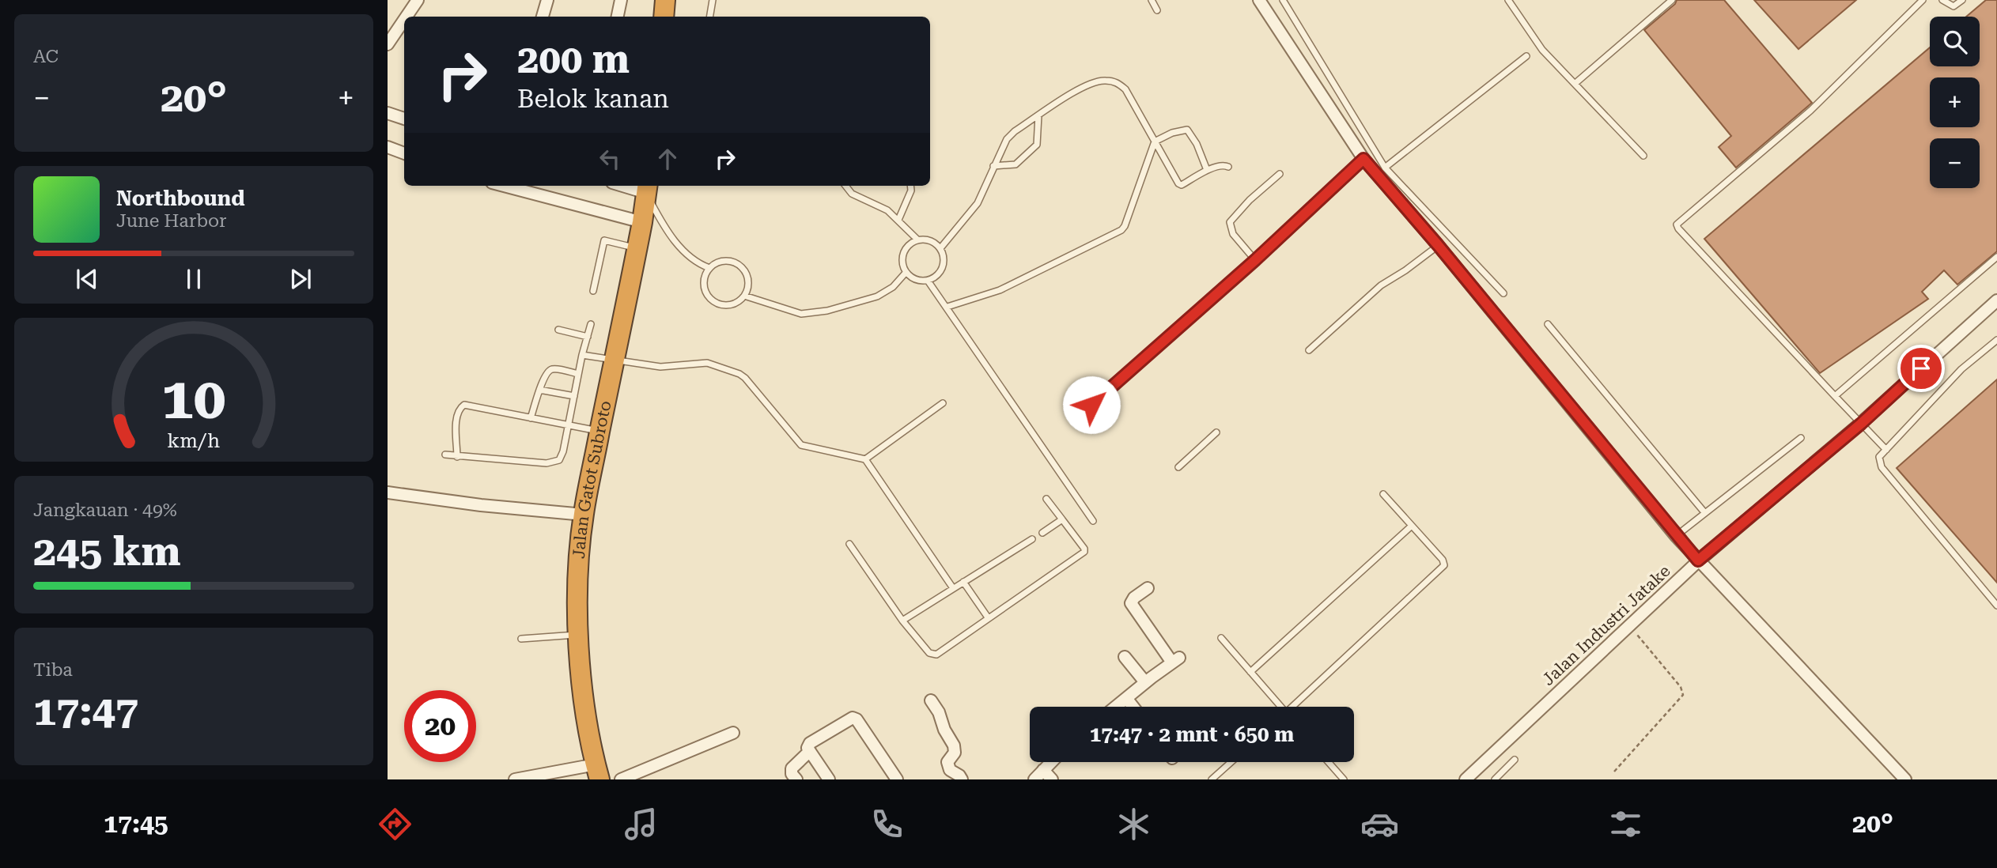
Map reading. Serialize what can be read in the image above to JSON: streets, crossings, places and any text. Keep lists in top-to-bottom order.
{
  "streets": {
    "highway": ["Jalan Gatot Subroto"],
    "street": ["Jalan Industri Jatake"]
  },
  "page": {
    "tile": [
      "AC",
      ["Jangkauan · 49%", "245 km"],
      ["Tiba", "17:47"]
    ],
    "map_buttons": ["+", "−"],
    "turn": ["200 m", "Belok kanan"],
    "heat": ["−", "20°", "+"],
    "song": ["Northbound", "June Harbor"],
    "limit": "20",
    "trip": "17:47 · 2 mnt · 650 m",
    "tabs": ["17:45", "20°"],
    "gauge": ["10", "km/h"]
  }
}
